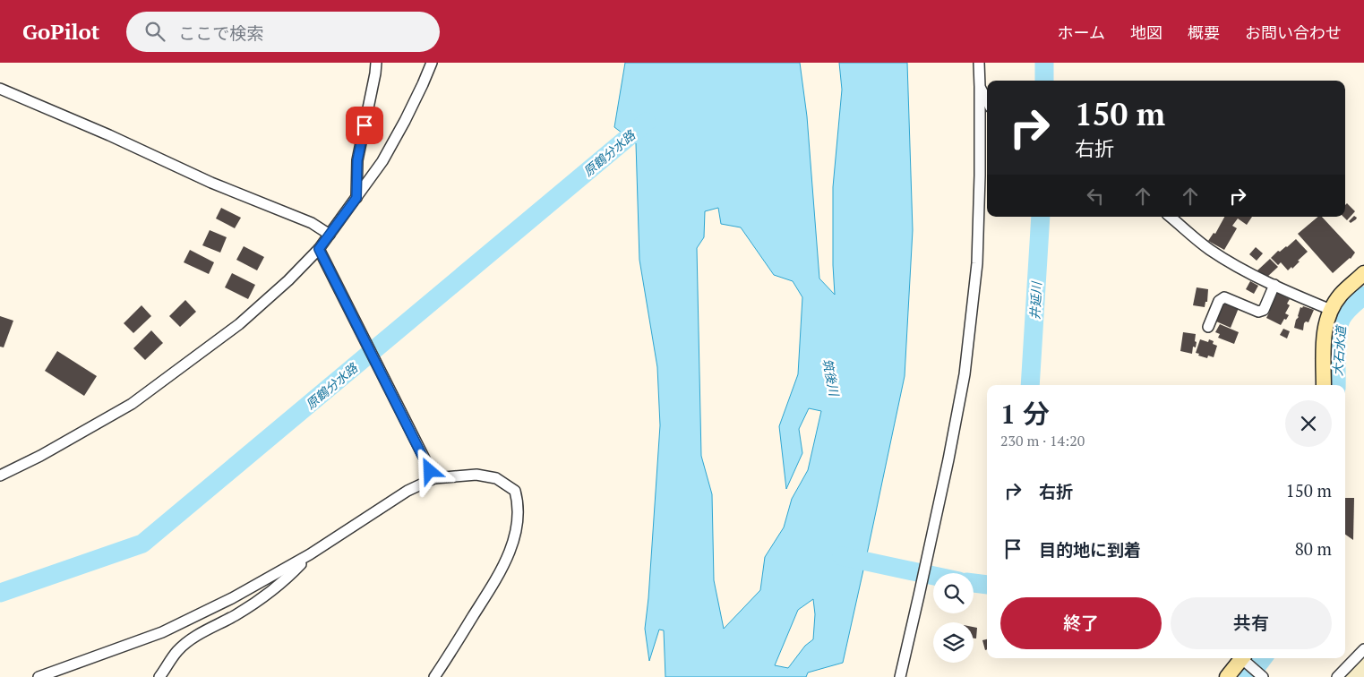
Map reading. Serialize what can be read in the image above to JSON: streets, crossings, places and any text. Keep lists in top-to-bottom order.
{
  "water": [
    "原鶴分水路",
    "井延川",
    "大石水道",
    "筑後川"
  ],
  "page": {
    "header": "GoPilot",
    "search": "ここで検索",
    "nav": [
      "ホーム",
      "地図",
      "概要",
      "お問い合わせ"
    ],
    "turn": ["150 m", "右折"],
    "heading": ["1 分", "230 m · 14:20"],
    "list": [
      {
        "name": "右折",
        "value": "150 m"
      },
      {
        "name": "目的地に到着",
        "value": "80 m"
      }
    ],
    "buttons": ["終了", "共有"]
  }
}
